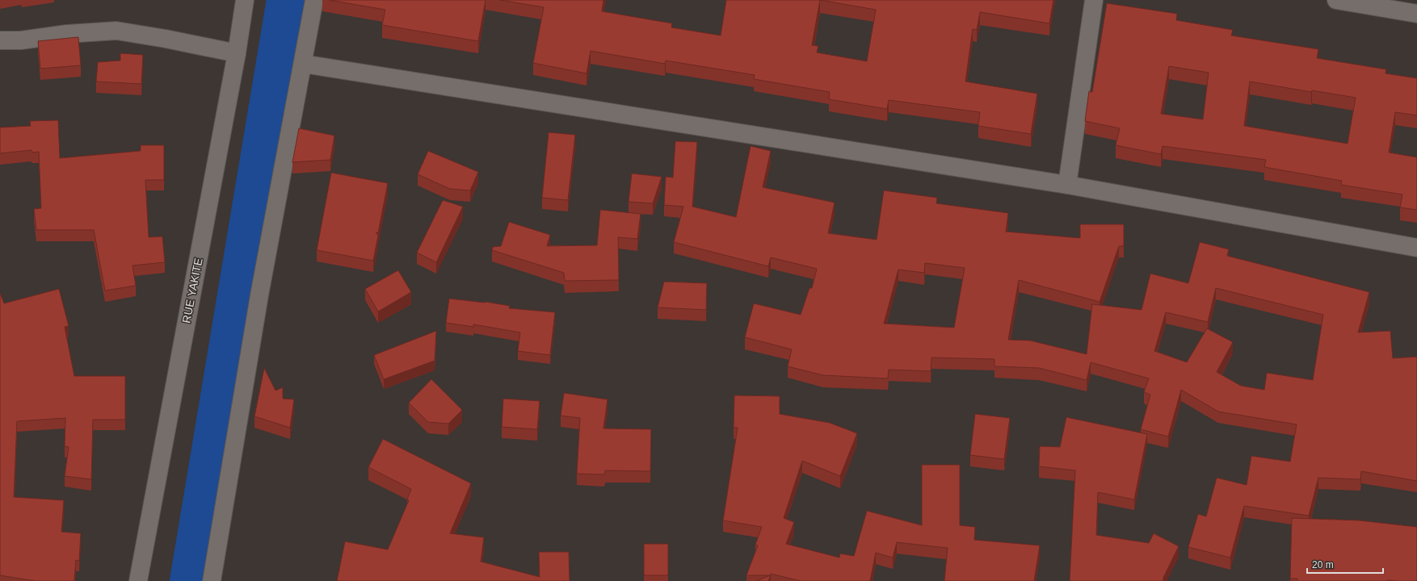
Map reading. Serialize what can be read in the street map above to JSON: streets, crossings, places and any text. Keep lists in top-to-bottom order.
{
  "streets": {
    "street": ["RUE YAKITE"]
  },
  "scale_bar": "20 m"
}
